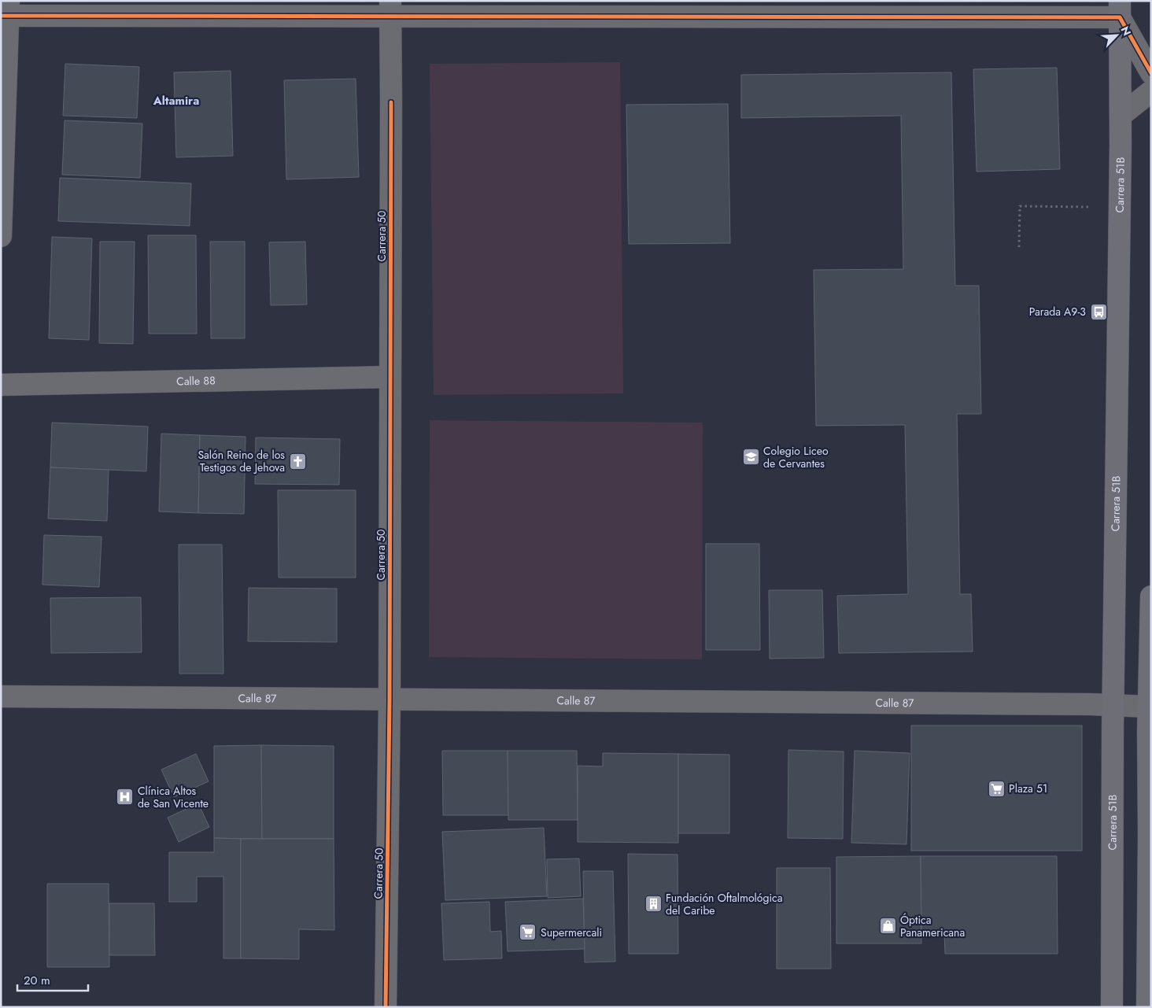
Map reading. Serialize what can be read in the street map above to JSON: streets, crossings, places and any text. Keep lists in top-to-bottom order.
{
  "streets": {
    "main road": ["Carrera 51B"],
    "street": ["Carrera 50", "Calle 88", "Calle 87"]
  },
  "crossings": [
    ["Carrera 51B", "Calle 87"],
    ["Carrera 50", "Calle 88"],
    ["Carrera 50", "Calle 87"]
  ],
  "districts": ["Altamira"],
  "places": {
    "bus stop": ["Parada A9-3"],
    "school or university": ["Colegio Liceo de Cervantes"],
    "church": ["Salón Reino de los Testigos de Jehova"],
    "supermarket": ["Plaza 51", "Supermercali"],
    "hospital": ["Clínica Altos de San Vicente"],
    "building": ["Fundación Oftalmológica del Caribe"],
    "shop": ["Óptica Panamericana"]
  },
  "scale_bar": "20 m",
  "north": "top right"
}
